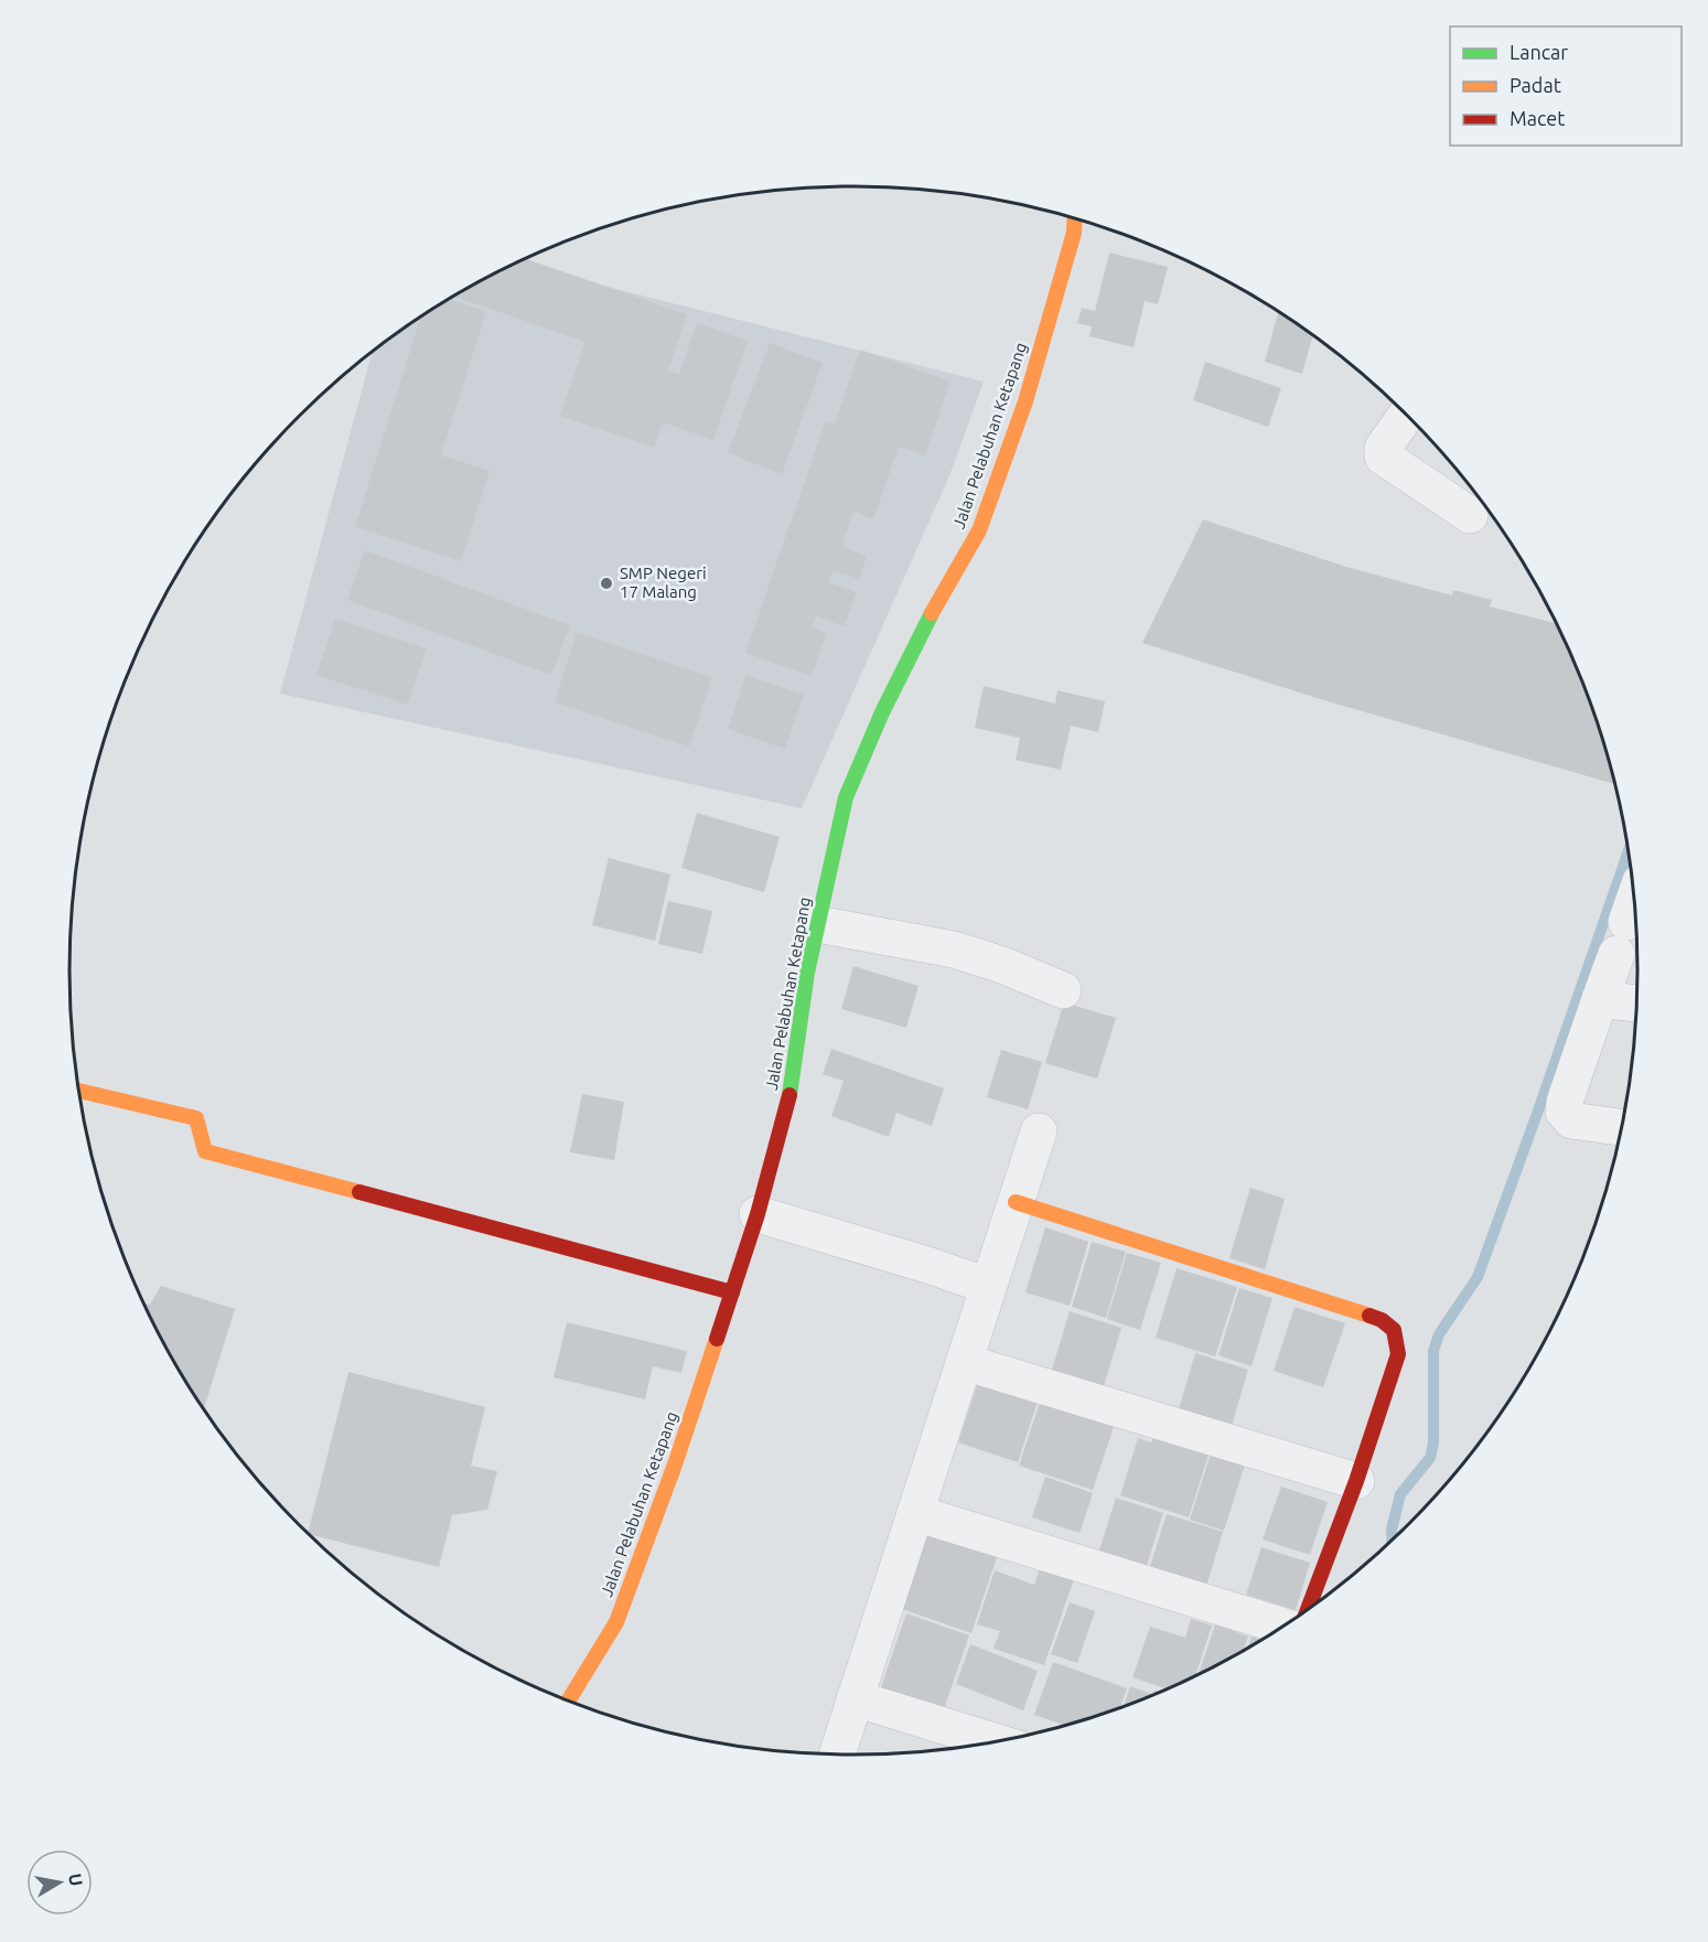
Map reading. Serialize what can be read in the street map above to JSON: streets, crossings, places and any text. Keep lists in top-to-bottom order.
{
  "streets": {
    "street": ["Jalan Pelabuhan Ketapang"]
  },
  "places": ["SMP Negeri 17 Malang"],
  "legend": ["Lancar", "Padat", "Macet"],
  "north": "right"
}
